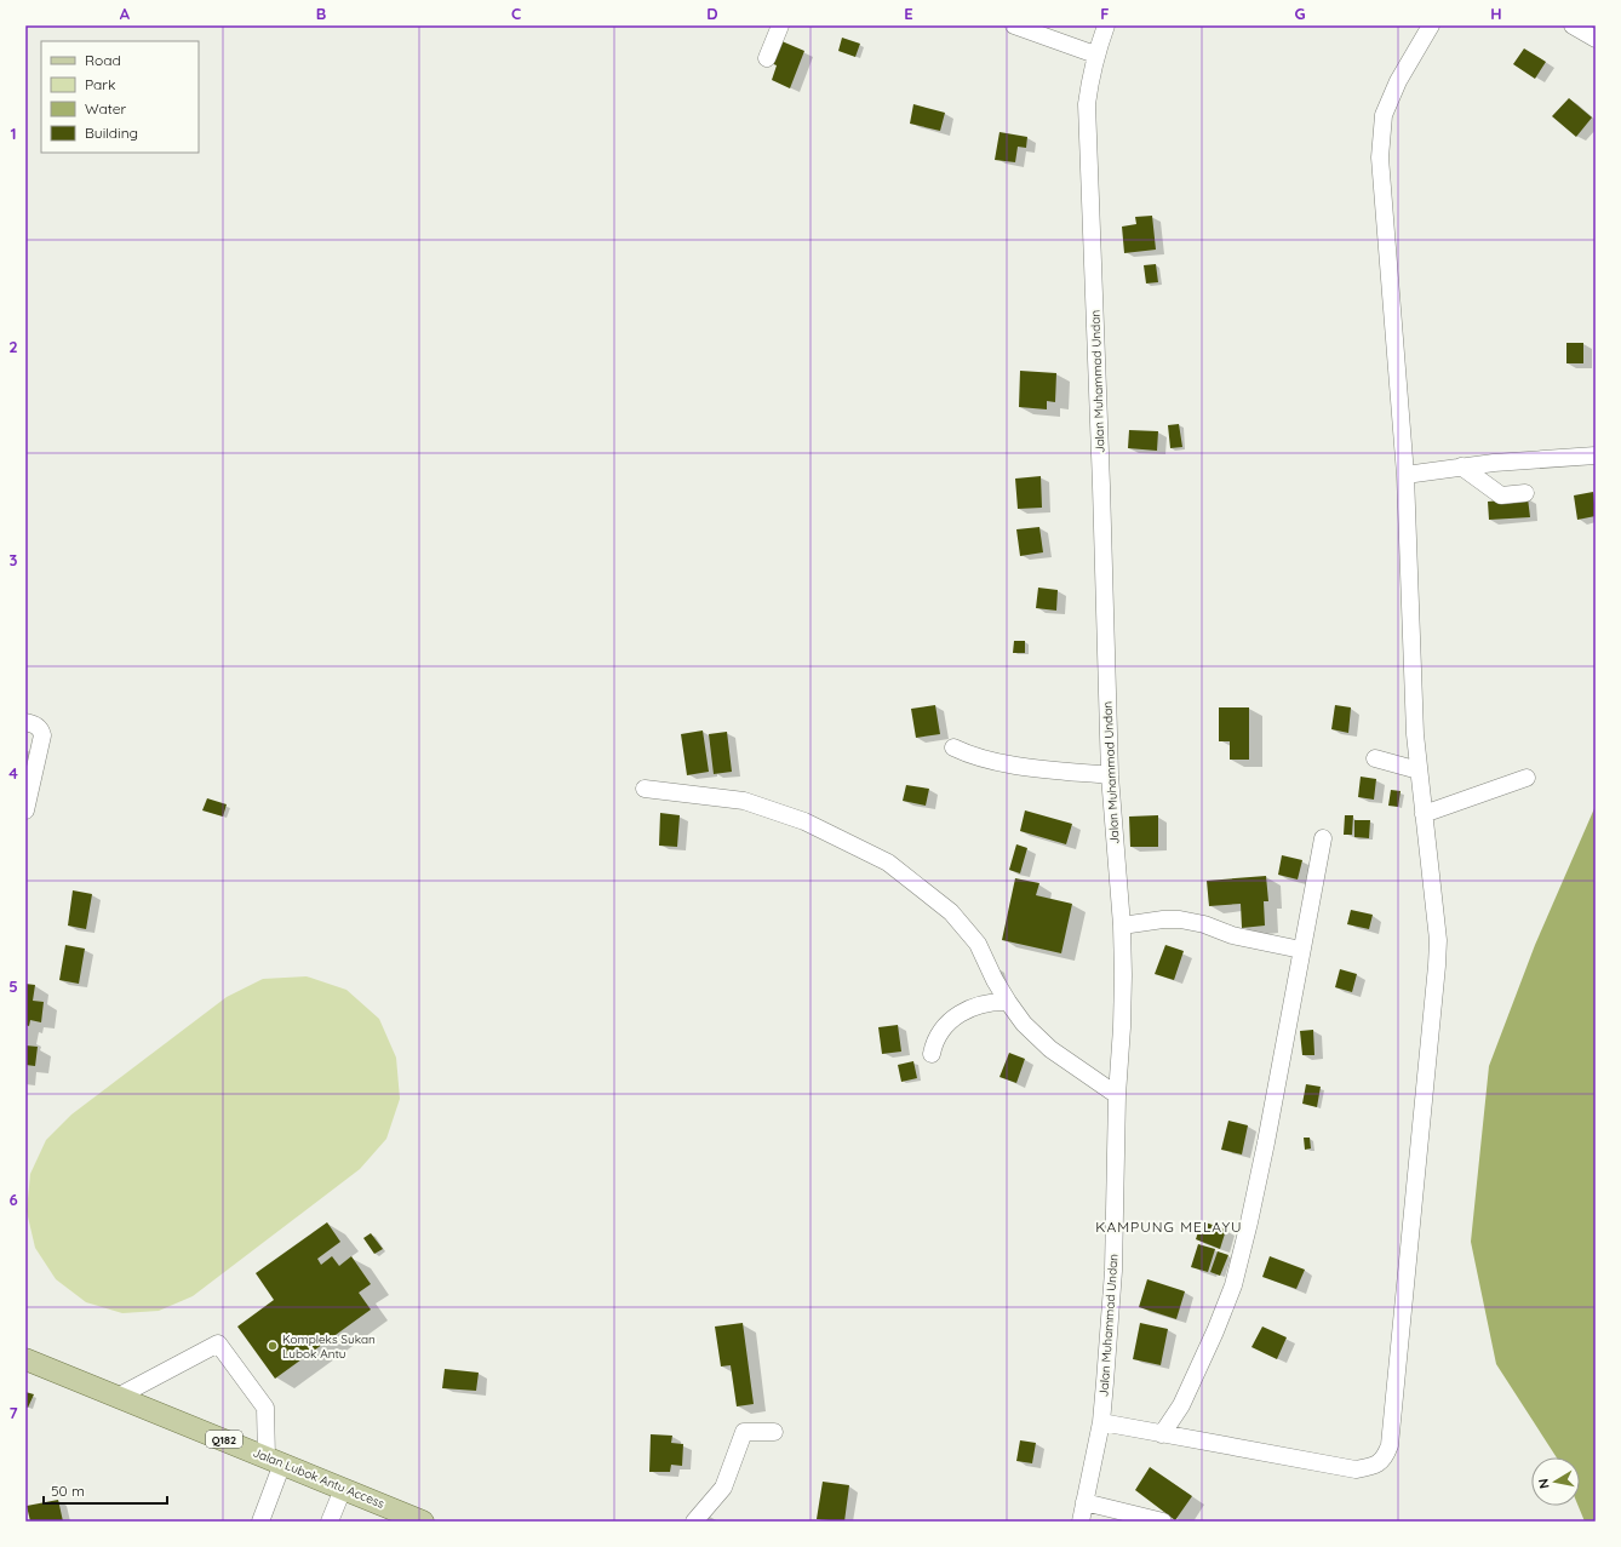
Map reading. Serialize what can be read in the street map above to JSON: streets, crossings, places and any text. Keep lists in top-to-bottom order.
{
  "streets": {
    "main road": ["Q182", "Jalan Lubok Antu Access"],
    "street": ["Jalan Muhammad Undan"]
  },
  "districts": ["KAMPUNG MELAYU"],
  "places": ["Kompleks Sukan Lubok Antu"],
  "legend": [
    "Road",
    "Park",
    "Water",
    "Building"
  ],
  "scale_bar": "50 m",
  "north": "left",
  "grid": {
    "columns": [
      "A",
      "B",
      "C",
      "D",
      "E",
      "F",
      "G",
      "H"
    ],
    "rows": [
      "1",
      "2",
      "3",
      "4",
      "5",
      "6",
      "7"
    ]
  }
}
